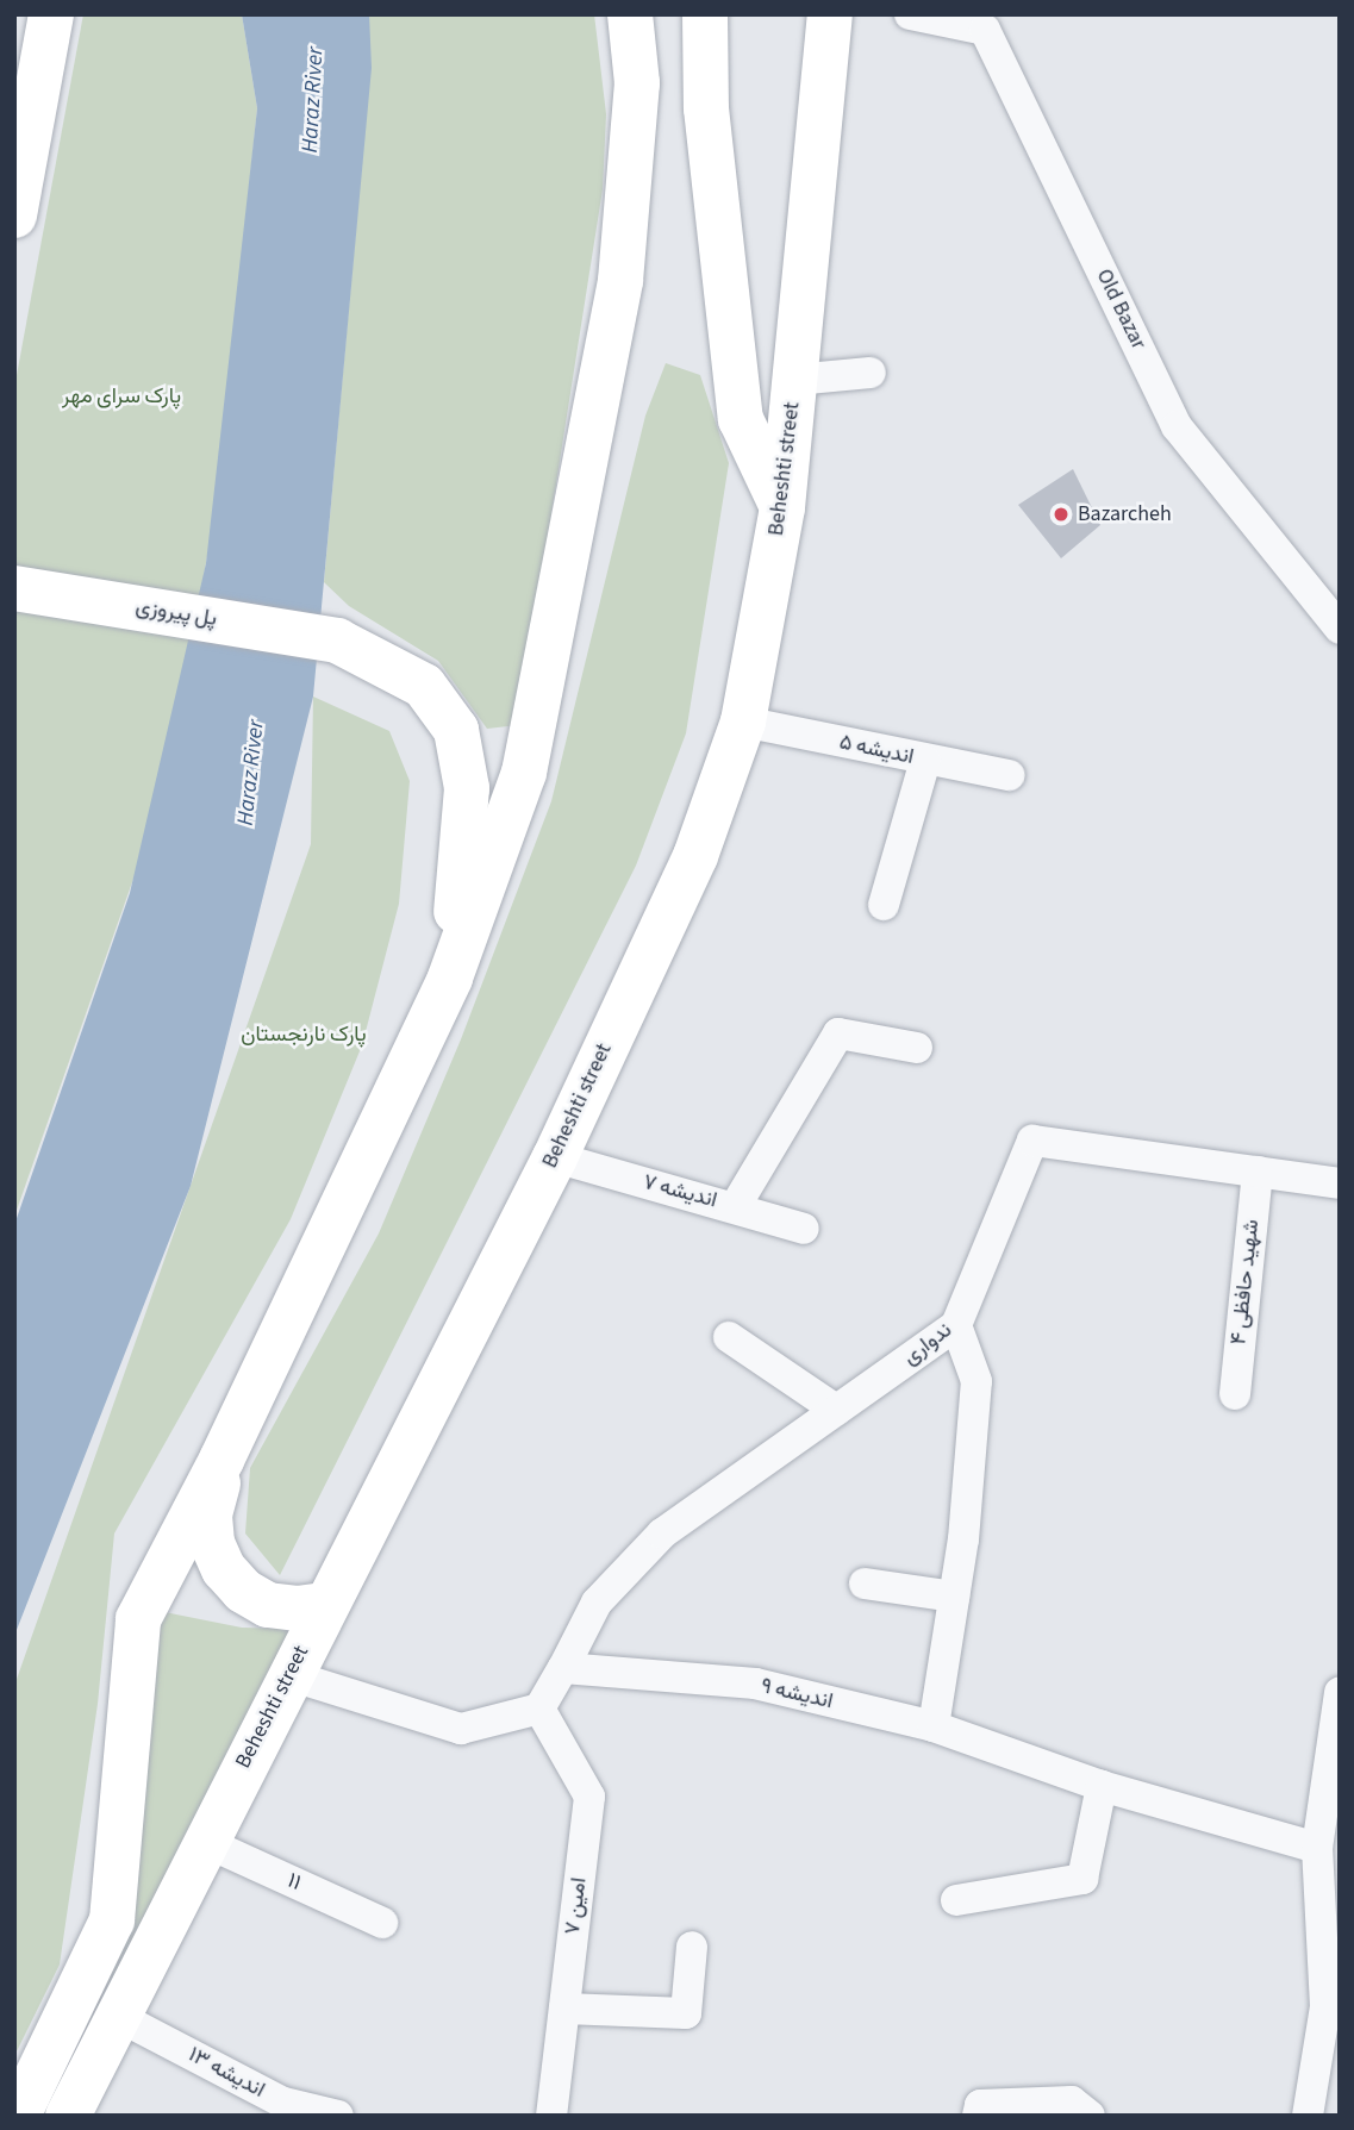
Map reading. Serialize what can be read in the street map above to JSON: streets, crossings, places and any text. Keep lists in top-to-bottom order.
{
  "streets": {
    "main road": ["Beheshti street", "پل پیروزی"],
    "street": [
      "Old Bazar",
      "اندیشه ۵",
      "اندیشه ۷",
      "شهید حافظی ۴",
      "ندواری",
      "اندیشه ۹",
      "۱۱",
      "امین ۷",
      "اندیشه ۱۳"
    ]
  },
  "crossings": [
    ["Beheshti street", "اندیشه ۵"],
    ["Beheshti street", "اندیشه ۷"],
    ["Beheshti street", "۱۱"],
    ["Beheshti street", "اندیشه ۱۳"],
    ["شهید حافظی ۴", "ندواری"],
    ["ندواری", "اندیشه ۹"]
  ],
  "water": ["Haraz River"],
  "parks": ["پارک سرای مهر", "پارک نارنجستان"],
  "places": ["Bazarcheh"]
}
